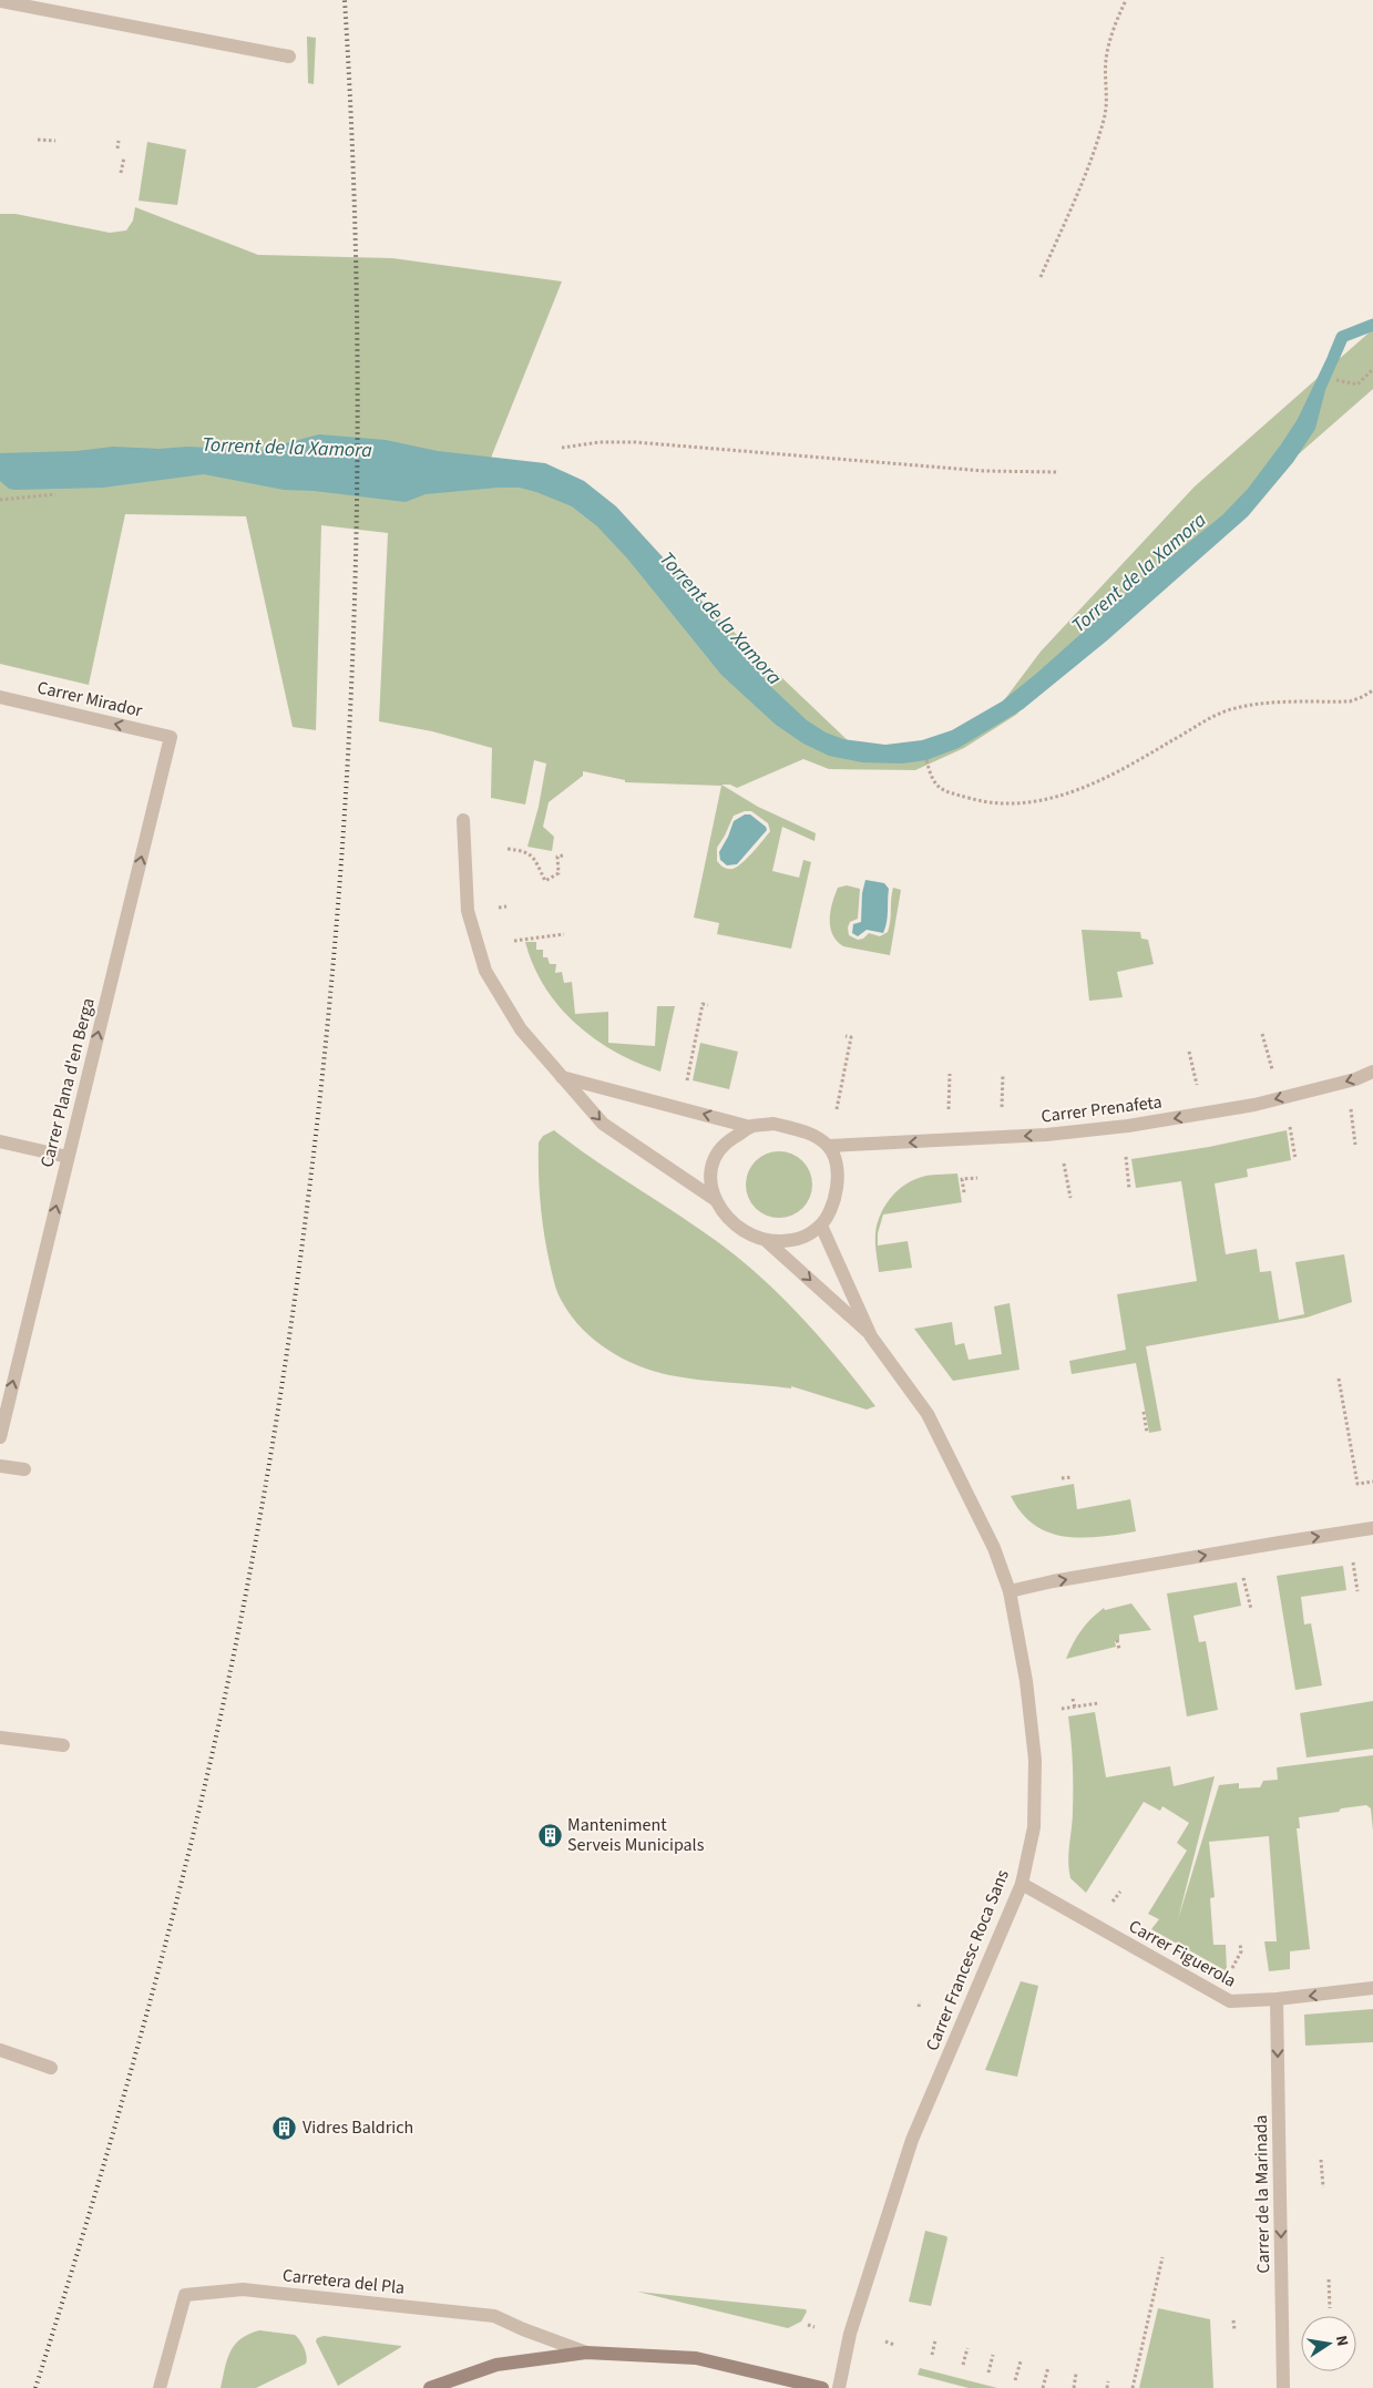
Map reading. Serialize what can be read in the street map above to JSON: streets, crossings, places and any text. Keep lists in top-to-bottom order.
{
  "streets": {
    "main road": ["Carretera del Pla"],
    "street": [
      "Carrer Mirador",
      "Carrer Plana d'en Berga",
      "Carrer Prenafeta",
      "Carrer Figuerola",
      "Carrer Francesc Roca Sans",
      "Carrer de la Marinada"
    ]
  },
  "crossings": [
    ["Carrer Mirador", "Carrer Plana d'en Berga"],
    ["Carrer Prenafeta", "Carrer Francesc Roca Sans"],
    ["Carrer Figuerola", "Carrer Francesc Roca Sans"],
    ["Carrer Figuerola", "Carrer de la Marinada"]
  ],
  "one_way": [
    "Carrer Mirador",
    "Carrer Plana d'en Berga",
    "Carrer Prenafeta",
    "Carrer de la Marinada"
  ],
  "water": ["Torrent de la Xamora"],
  "places": {
    "building": ["Manteniment Serveis Municipals", "Vidres Baldrich"]
  },
  "north": "right"
}
